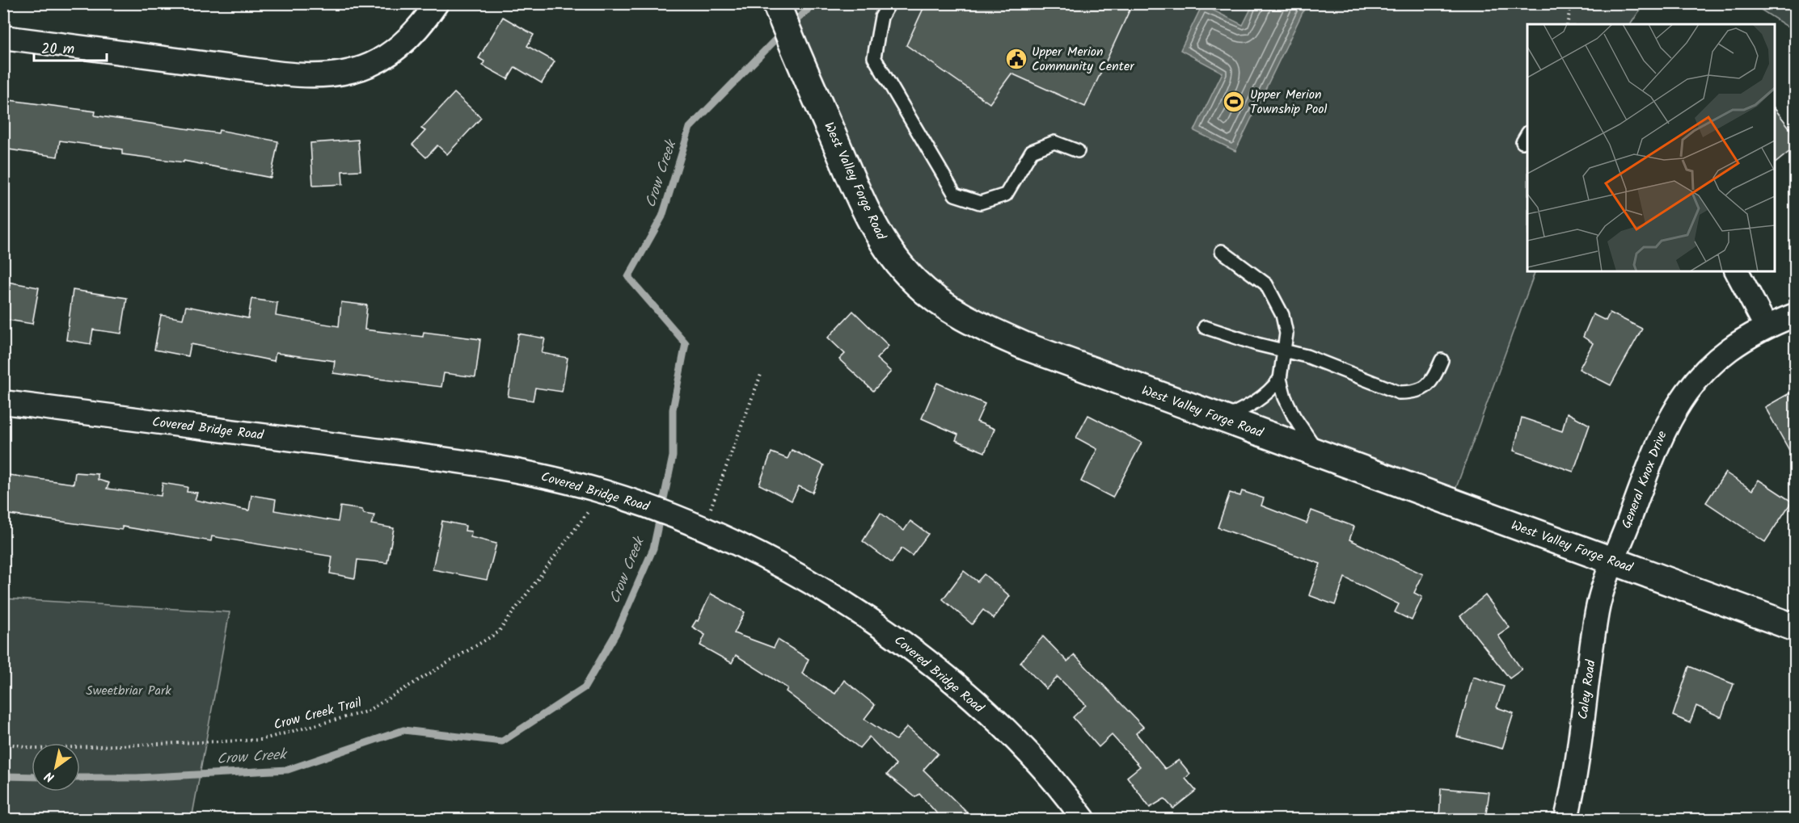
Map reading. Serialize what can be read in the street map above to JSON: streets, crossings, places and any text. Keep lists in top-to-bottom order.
{
  "streets": {
    "main road": ["West Valley Forge Road"],
    "street": ["Covered Bridge Road", "General Knox Drive", "Caley Road"],
    "path": ["Crow Creek Trail"]
  },
  "crossings": [
    ["West Valley Forge Road", "General Knox Drive"],
    ["West Valley Forge Road", "Caley Road"],
    ["Covered Bridge Road", "Crow Creek Trail"],
    ["General Knox Drive", "Caley Road"]
  ],
  "water": ["Crow Creek"],
  "parks": ["Sweetbriar Park"],
  "places": {
    "public building": ["Upper Merion Community Center"],
    "sports": ["Upper Merion Township Pool"]
  },
  "scale_bar": "20 m",
  "north": "bottom left"
}
